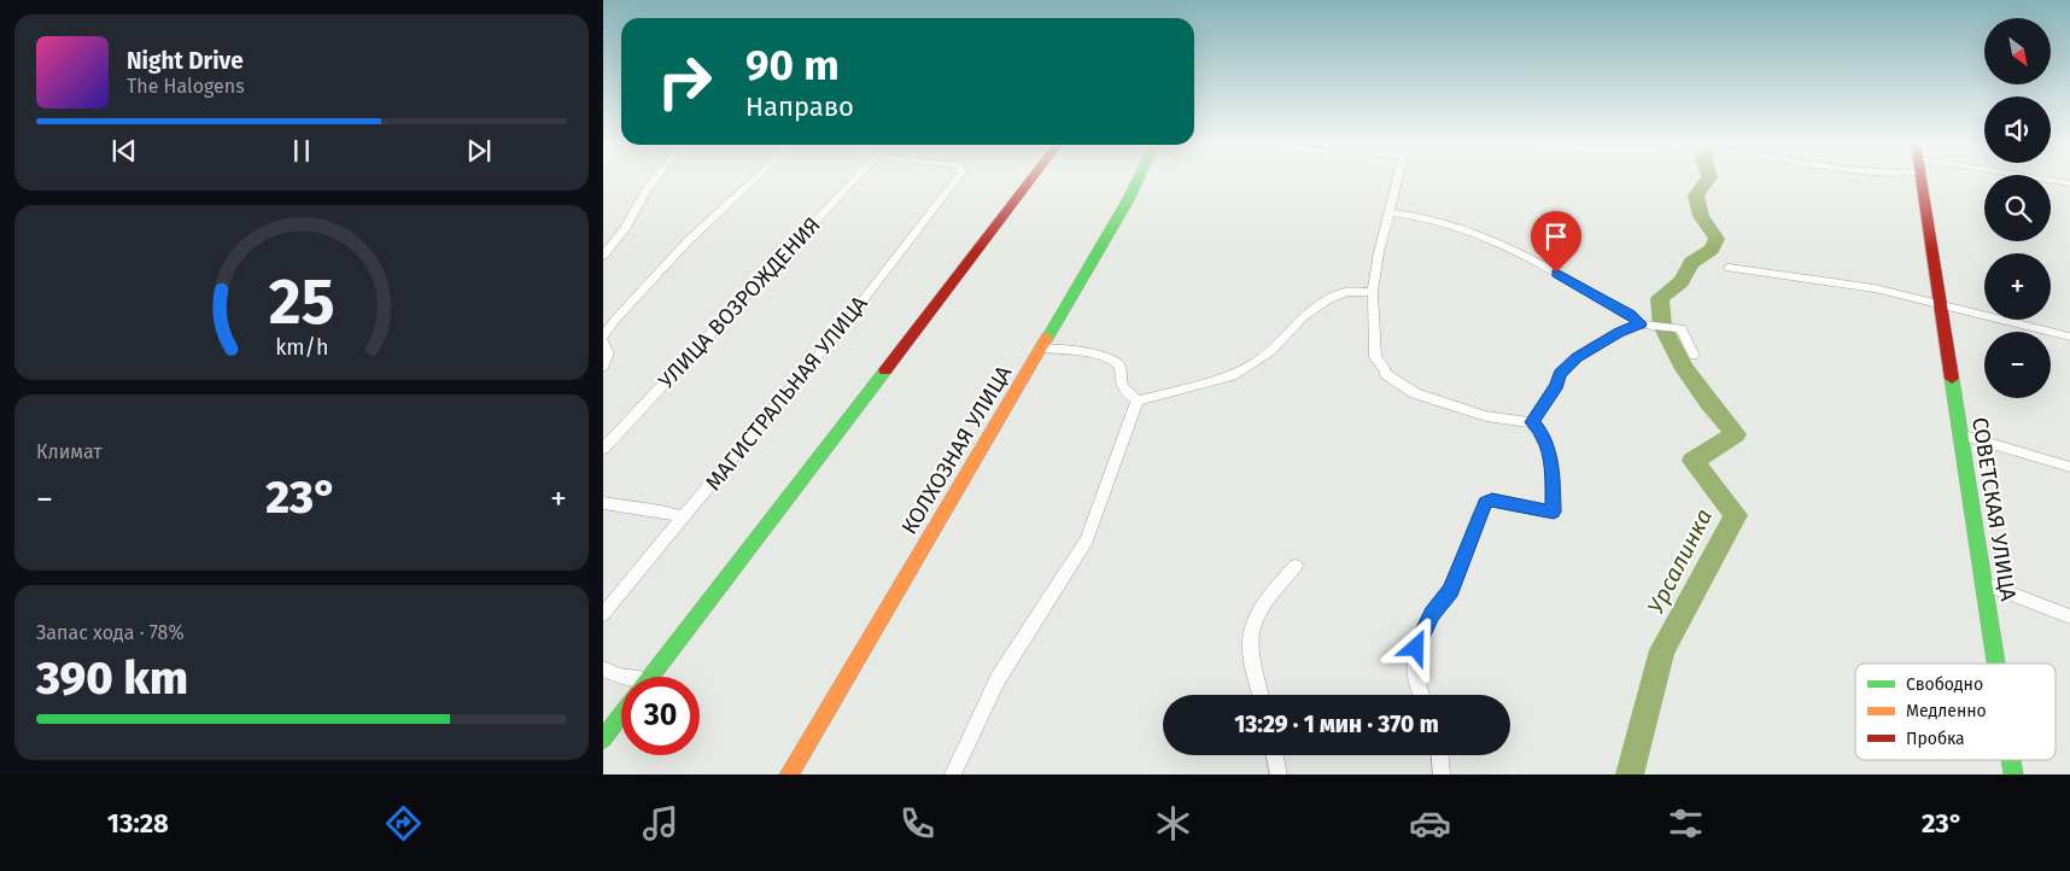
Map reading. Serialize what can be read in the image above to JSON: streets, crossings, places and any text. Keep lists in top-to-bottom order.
{
  "streets": {
    "street": [
      "УЛИЦА ВОЗРОЖДЕНИЯ",
      "МАГИСТРАЛЬНАЯ УЛИЦА",
      "КОЛХОЗНАЯ УЛИЦА",
      "СОВЕТСКАЯ УЛИЦА"
    ]
  },
  "water": ["Урсалинка"],
  "legend": ["Свободно", "Медленно", "Пробка"],
  "north": "bottom right",
  "page": {
    "map_buttons": ["+", "−"],
    "turn": ["90 m", "Направо"],
    "song": ["Night Drive", "The Halogens"],
    "tile": [
      "Климат",
      ["Запас хода · 78%", "390 km"]
    ],
    "heat": ["−", "23°", "+"],
    "limit": "30",
    "trip": "13:29 · 1 мин · 370 m",
    "tabs": ["13:28", "23°"],
    "gauge": ["25", "km/h"]
  }
}
